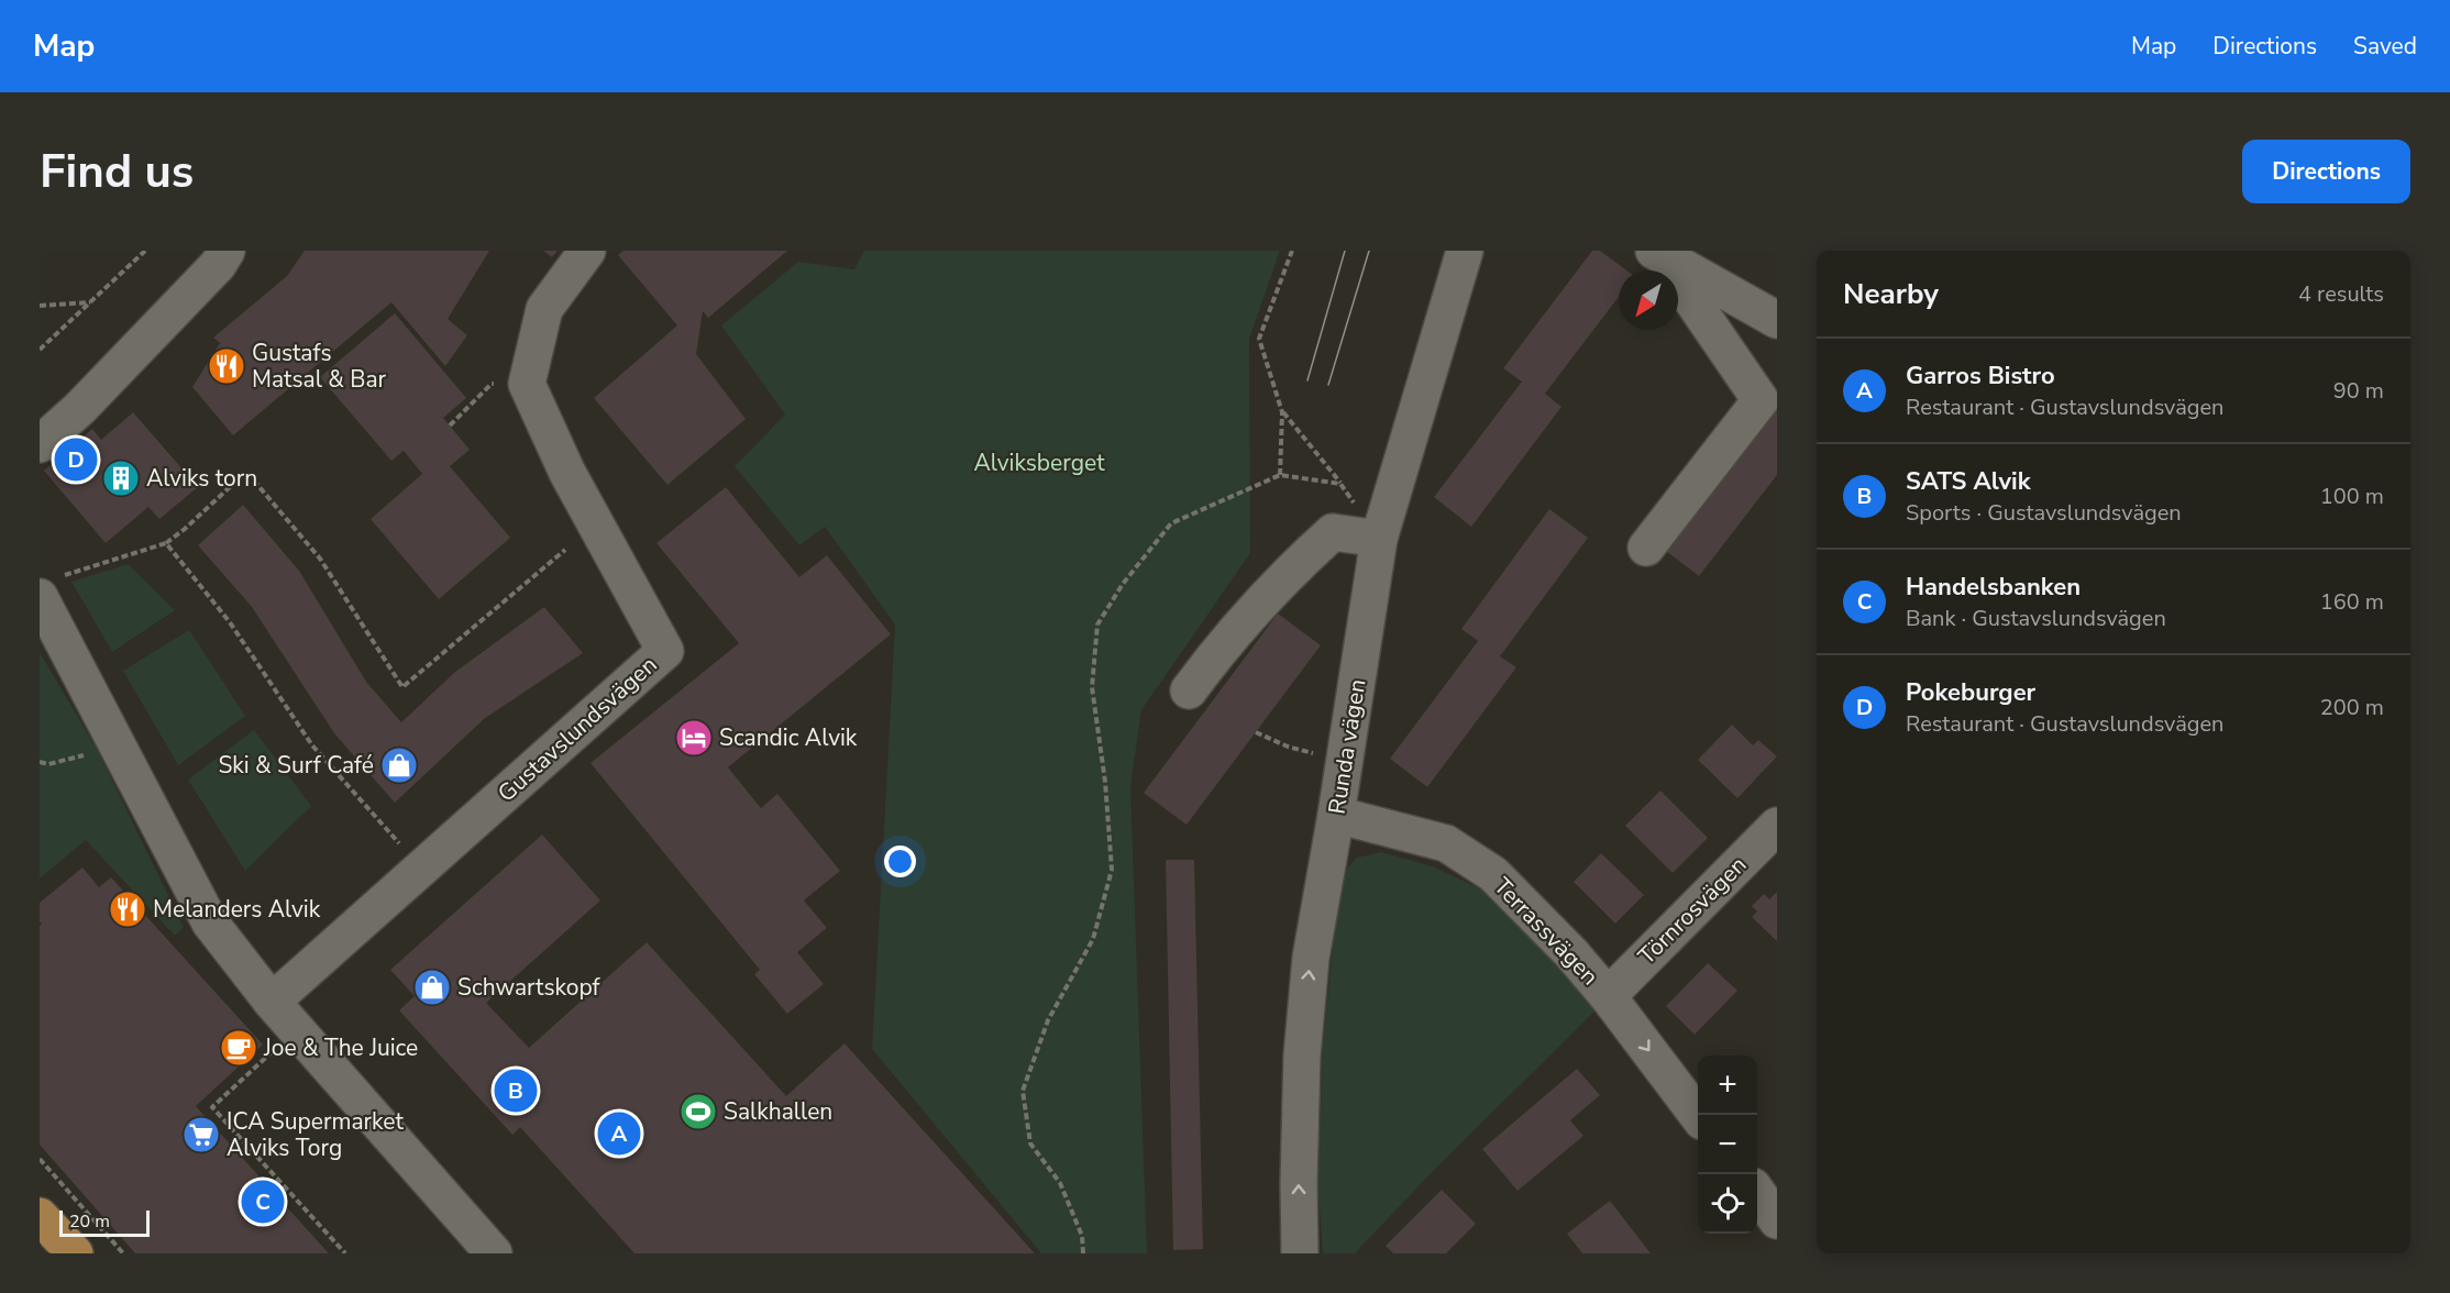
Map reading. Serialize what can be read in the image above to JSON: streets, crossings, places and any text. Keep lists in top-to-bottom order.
{
  "streets": {
    "street": [
      "Gustavslundsvägen",
      "Runda vägen",
      "Törnrosvägen",
      "Terrassvägen"
    ]
  },
  "crossings": [
    ["Runda vägen", "Terrassvägen"],
    ["Törnrosvägen", "Terrassvägen"]
  ],
  "one_way": ["Runda vägen"],
  "parks": ["Alviksberget"],
  "places": {
    "restaurant": ["Gustafs Matsal & Bar", "Melanders Alvik"],
    "building": ["Alviks torn"],
    "hotel": ["Scandic Alvik"],
    "shop": ["Ski & Surf Café", "Schwartskopf"],
    "cafe": ["Joe & The Juice"],
    "sports": ["Salkhallen"],
    "supermarket": ["ICA Supermarket Alviks Torg"]
  },
  "scale_bar": "20 m",
  "north": "bottom left",
  "page": {
    "header": "Map",
    "nav": ["Map", "Directions", "Saved"],
    "buttons": "Directions",
    "title": "Find us",
    "heading": ["Nearby", "4 results"],
    "list": [
      {
        "mark": "A",
        "name": "Garros Bistro",
        "note": "Restaurant · Gustavslundsvägen",
        "value": "90 m"
      },
      {
        "mark": "B",
        "name": "SATS Alvik",
        "note": "Sports · Gustavslundsvägen",
        "value": "100 m"
      },
      {
        "mark": "C",
        "name": "Handelsbanken",
        "note": "Bank · Gustavslundsvägen",
        "value": "160 m"
      },
      {
        "mark": "D",
        "name": "Pokeburger",
        "note": "Restaurant · Gustavslundsvägen",
        "value": "200 m"
      }
    ],
    "pins": [
      "D",
      "B",
      "A",
      "C"
    ],
    "map_buttons": ["+", "−"],
    "scale": "20 m"
  }
}
